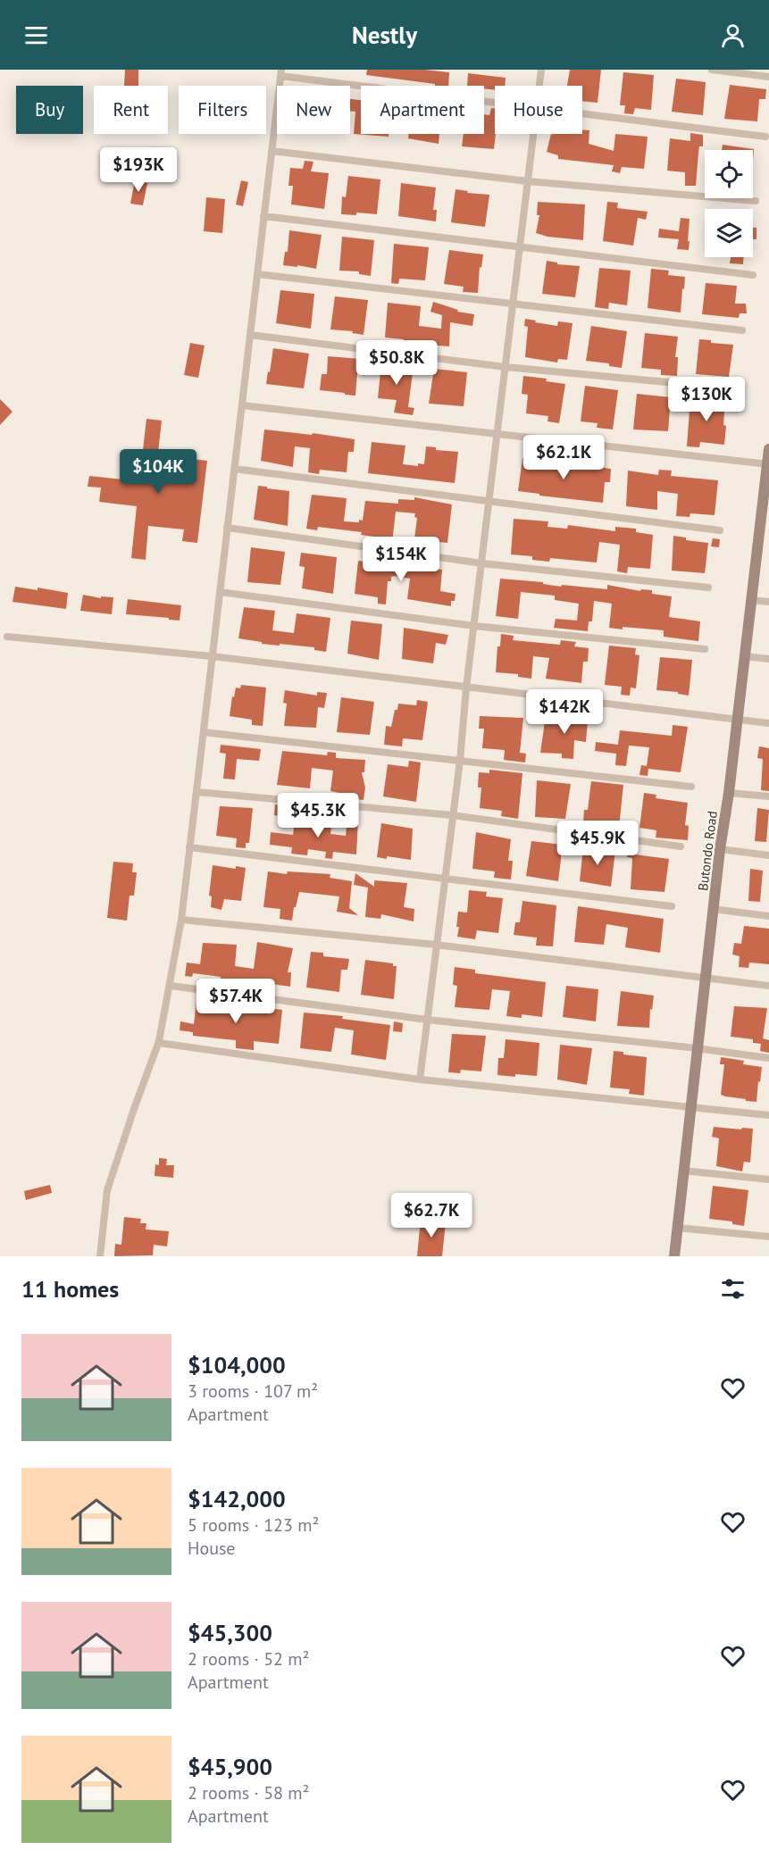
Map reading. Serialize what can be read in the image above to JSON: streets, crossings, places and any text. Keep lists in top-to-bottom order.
{
  "streets": {
    "street": ["Butondo Road"]
  },
  "page": {
    "header": "Nestly",
    "chip": [
      "Buy",
      "Rent",
      "Filters",
      "New",
      "Apartment",
      "House"
    ],
    "price": [
      "$193K",
      "$50.8K",
      "$130K",
      "$62.1K",
      "$104K",
      "$154K",
      "$142K",
      "$45.3K",
      "$45.9K",
      "$57.4K",
      "$62.7K"
    ],
    "heading": "11 homes",
    "list": [
      {
        "name": "$104,000",
        "note": "3 rooms · 107 m² · Apartment"
      },
      {
        "name": "$142,000",
        "note": "5 rooms · 123 m² · House"
      },
      {
        "name": "$45,300",
        "note": "2 rooms · 52 m² · Apartment"
      },
      {
        "name": "$45,900",
        "note": "2 rooms · 58 m² · Apartment"
      }
    ]
  }
}
